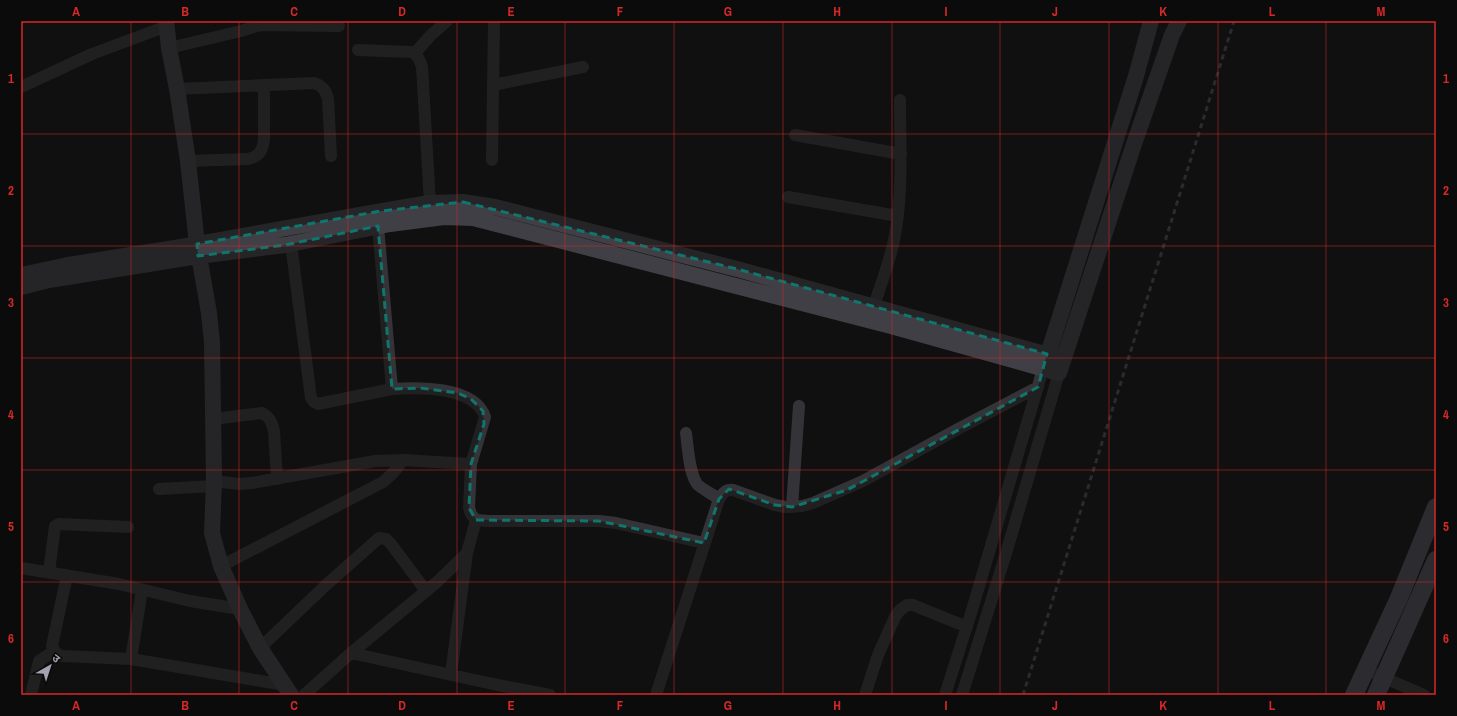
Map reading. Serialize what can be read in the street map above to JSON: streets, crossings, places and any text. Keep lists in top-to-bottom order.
{
  "north": "top right",
  "grid": {
    "columns": [
      "A",
      "B",
      "C",
      "D",
      "E",
      "F",
      "G",
      "H",
      "I",
      "J",
      "K",
      "L",
      "M"
    ],
    "rows": [
      "1",
      "2",
      "3",
      "4",
      "5",
      "6"
    ]
  }
}
